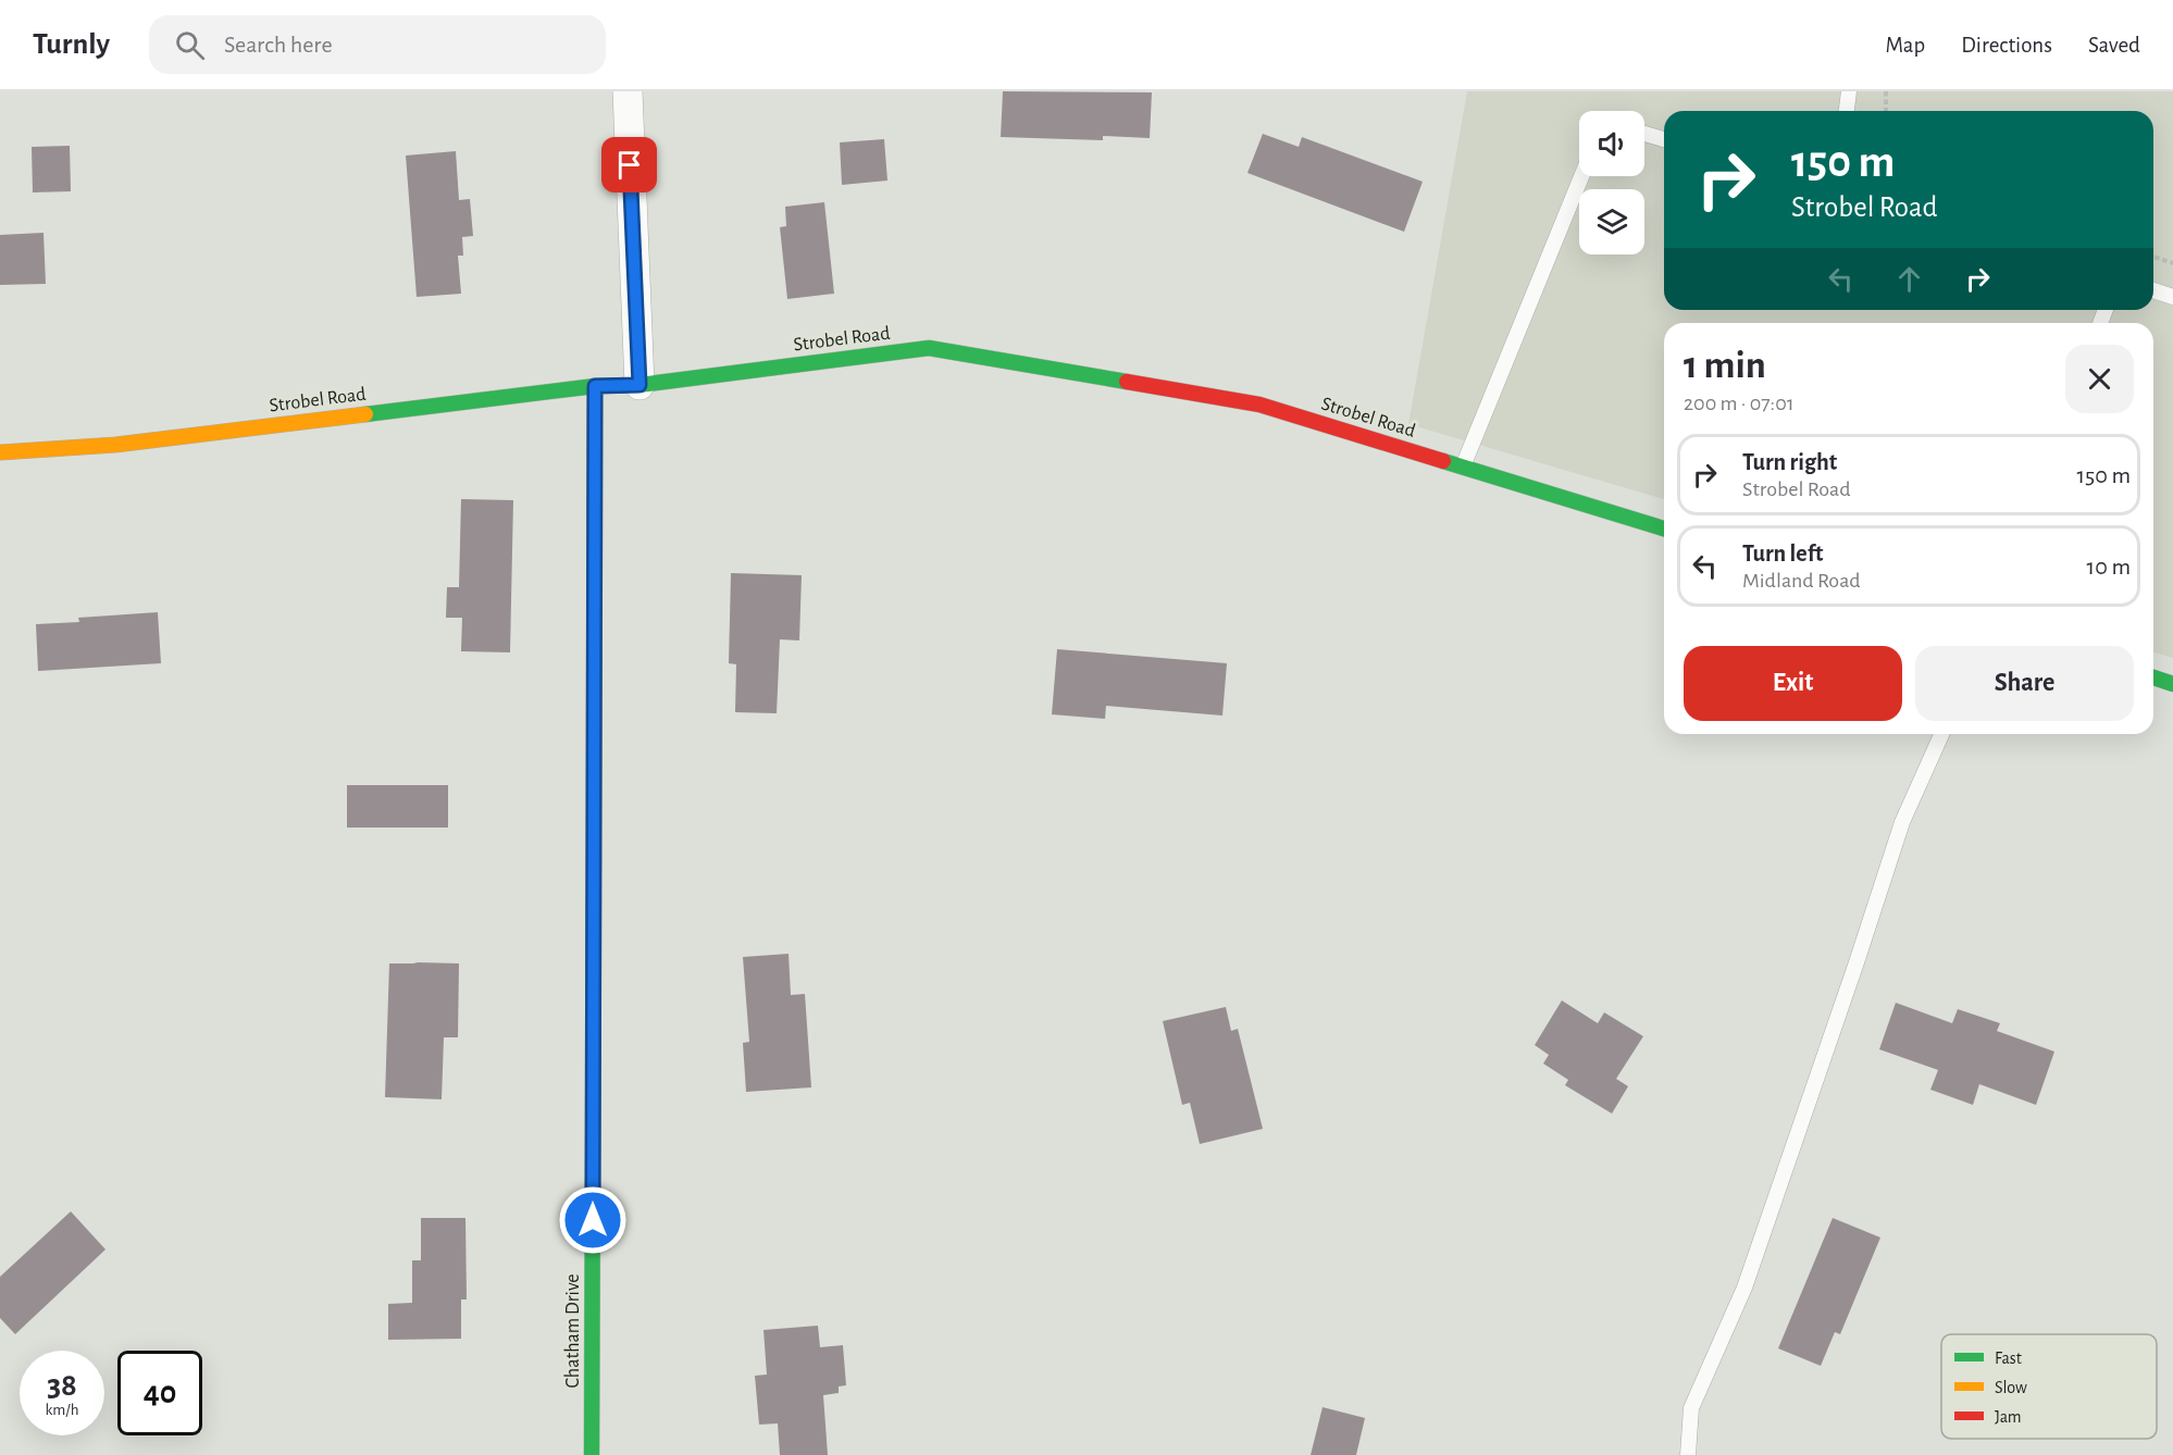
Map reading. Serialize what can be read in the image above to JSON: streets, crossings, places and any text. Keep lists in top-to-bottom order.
{
  "streets": {
    "street": ["Strobel Road", "Chatham Drive"]
  },
  "crossings": [
    ["Strobel Road", "Chatham Drive"]
  ],
  "legend": ["Fast", "Slow", "Jam"],
  "page": {
    "header": "Turnly",
    "search": "Search here",
    "nav": ["Map", "Directions", "Saved"],
    "turn": ["150 m", "Strobel Road"],
    "heading": ["1 min", "200 m · 07:01"],
    "list": [
      {
        "name": "Turn right",
        "note": "Strobel Road",
        "value": "150 m"
      },
      {
        "name": "Turn left",
        "note": "Midland Road",
        "value": "10 m"
      }
    ],
    "buttons": ["Exit", "Share"],
    "speed": "38 km/h",
    "limit": "40"
  }
}
